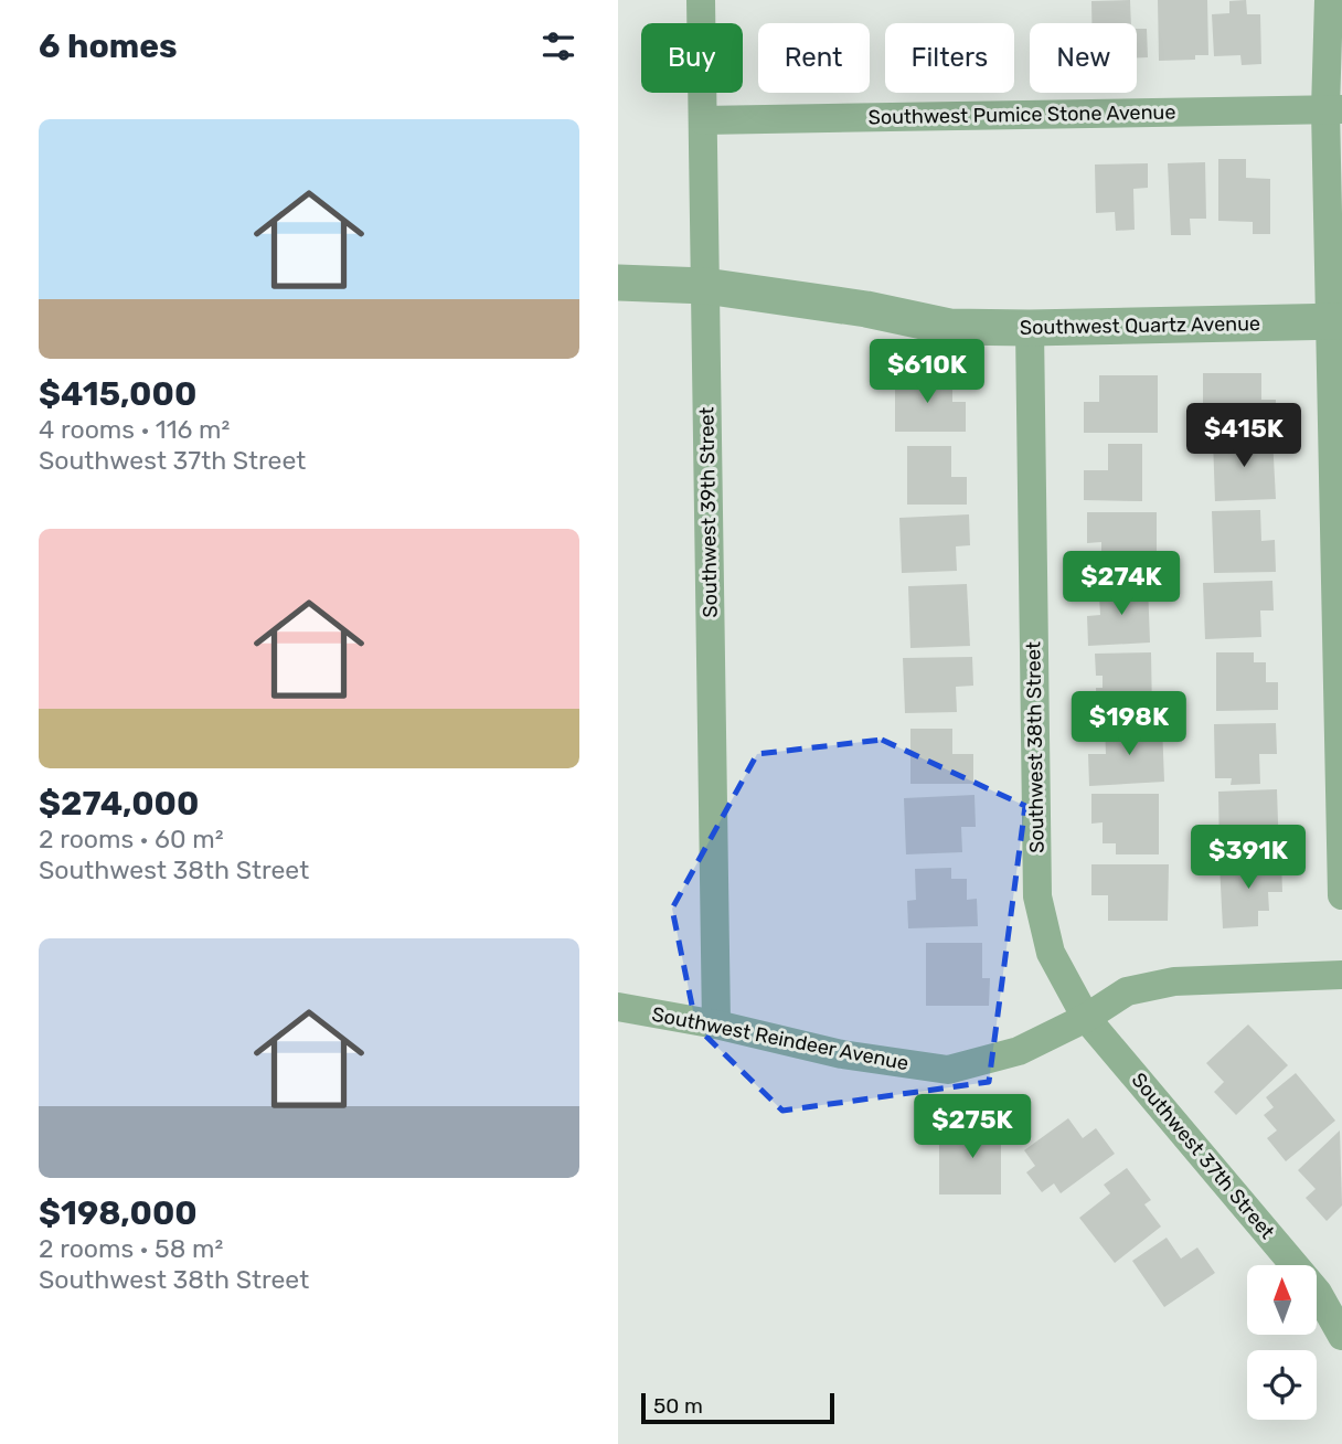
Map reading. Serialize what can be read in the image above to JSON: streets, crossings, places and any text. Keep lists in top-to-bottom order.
{
  "streets": {
    "street": [
      "Southwest Pumice Stone Avenue",
      "Southwest Quartz Avenue",
      "Southwest 39th Street",
      "Southwest 38th Street",
      "Southwest Reindeer Avenue",
      "Southwest 37th Street"
    ]
  },
  "crossings": [
    ["Southwest Pumice Stone Avenue", "Southwest 39th Street"],
    ["Southwest Quartz Avenue", "Southwest 39th Street"],
    ["Southwest Quartz Avenue", "Southwest 38th Street"],
    ["Southwest 39th Street", "Southwest Reindeer Avenue"],
    ["Southwest 38th Street", "Southwest Reindeer Avenue"],
    ["Southwest 38th Street", "Southwest 37th Street"],
    ["Southwest Reindeer Avenue", "Southwest 37th Street"]
  ],
  "scale_bar": "50 m",
  "north": "top",
  "page": {
    "heading": "6 homes",
    "chip": [
      "Buy",
      "Rent",
      "Filters",
      "New"
    ],
    "list": [
      {
        "name": "$415,000",
        "note": "4 rooms · 116 m² · Southwest 37th Street"
      },
      {
        "name": "$274,000",
        "note": "2 rooms · 60 m² · Southwest 38th Street"
      },
      {
        "name": "$198,000",
        "note": "2 rooms · 58 m² · Southwest 38th Street"
      }
    ],
    "price": [
      "$610K",
      "$415K",
      "$274K",
      "$198K",
      "$391K",
      "$275K"
    ],
    "scale": "50 m"
  }
}
